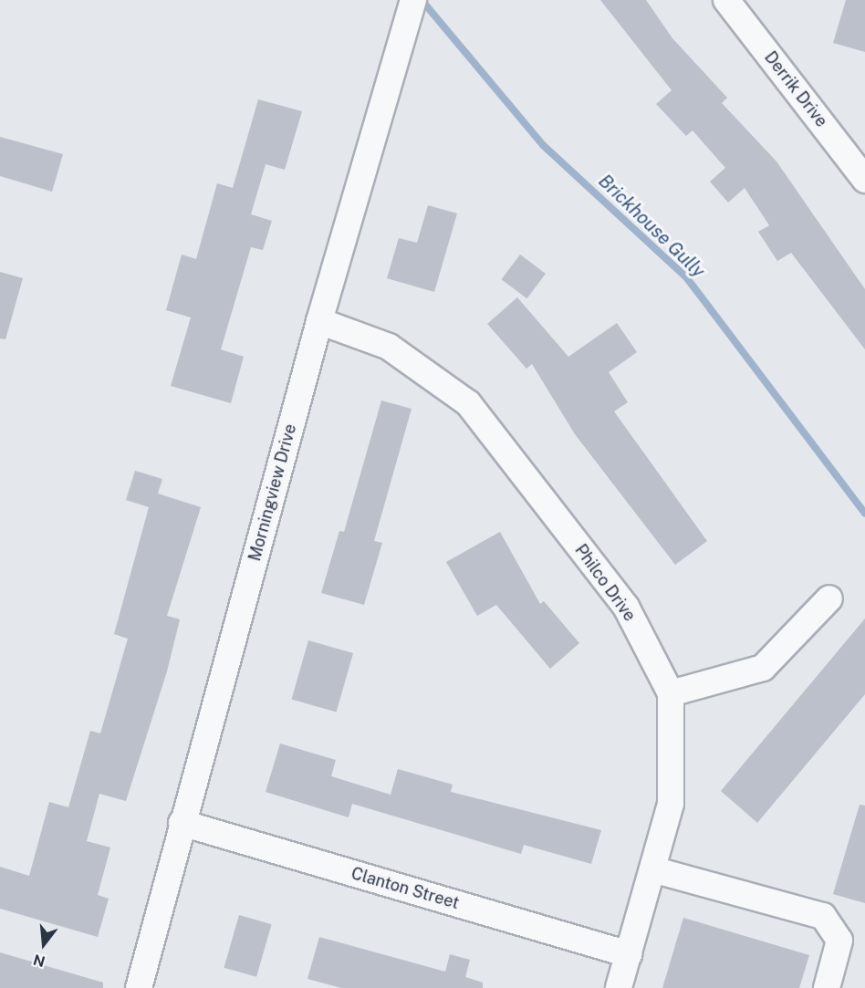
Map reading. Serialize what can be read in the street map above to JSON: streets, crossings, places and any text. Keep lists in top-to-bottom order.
{
  "streets": {
    "street": [
      "Derrik Drive",
      "Morningview Drive",
      "Philco Drive",
      "Clanton Street"
    ]
  },
  "crossings": [
    ["Morningview Drive", "Philco Drive"],
    ["Morningview Drive", "Clanton Street"],
    ["Philco Drive", "Clanton Street"]
  ],
  "water": ["Brickhouse Gully"],
  "north": "bottom"
}
